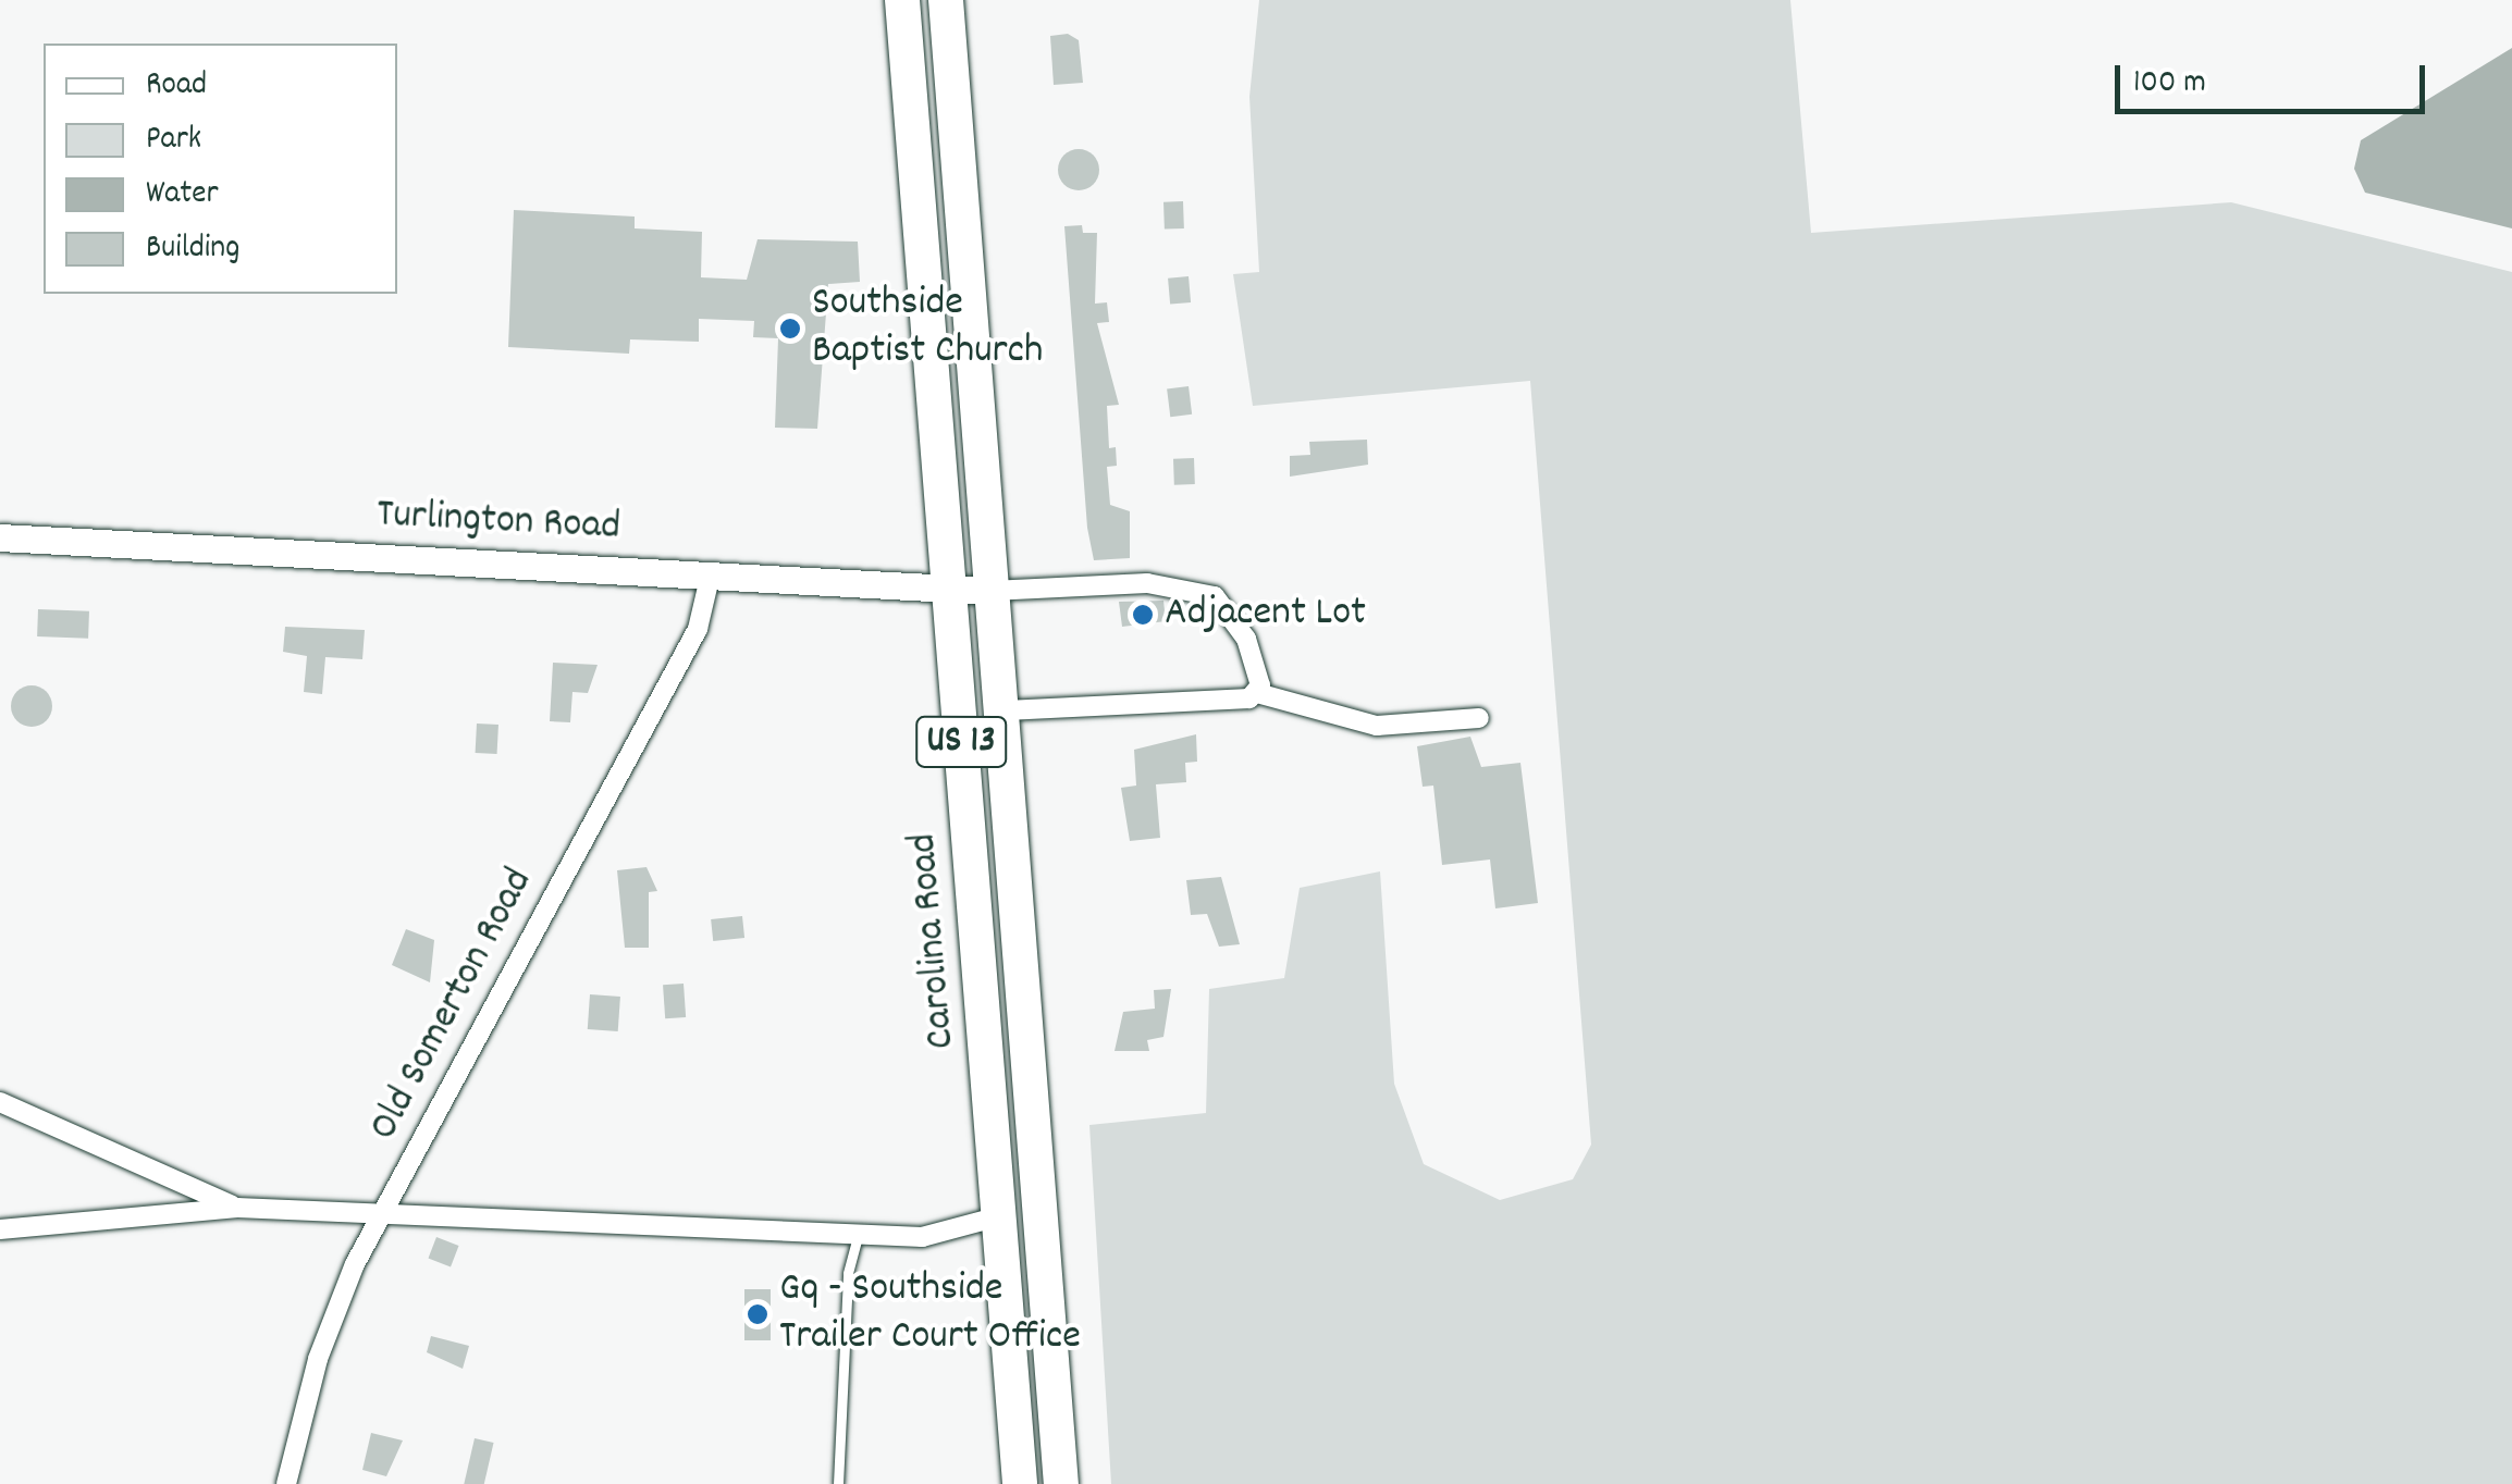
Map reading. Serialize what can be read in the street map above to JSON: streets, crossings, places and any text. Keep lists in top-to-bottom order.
{
  "streets": {
    "highway": ["US 13", "Carolina Road"],
    "street": ["Turlington Road", "Old Somerton Road"]
  },
  "crossings": [
    ["Turlington Road", "Carolina Road"],
    ["Turlington Road", "Old Somerton Road"]
  ],
  "places": ["Southside Baptist Church", "Adjacent Lot", "Gq - Southside Trailer Court Office"],
  "legend": [
    "Road",
    "Park",
    "Water",
    "Building"
  ],
  "scale_bar": "100 m"
}
